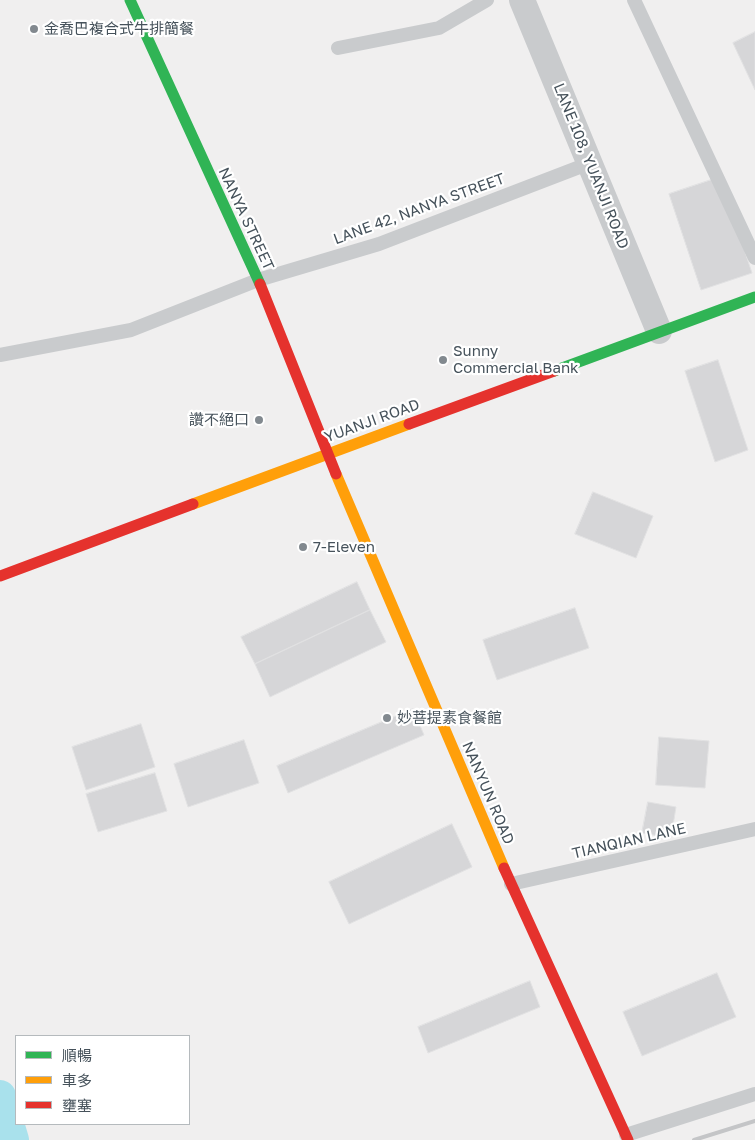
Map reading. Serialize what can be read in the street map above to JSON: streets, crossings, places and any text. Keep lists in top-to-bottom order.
{
  "streets": {
    "street": [
      "LANE 108, YUANJI ROAD",
      "NANYA STREET",
      "YUANJI ROAD",
      "NANYUN ROAD"
    ],
    "lane": ["LANE 42, NANYA STREET", "TIANQIAN LANE"]
  },
  "crossings": [
    ["LANE 108, YUANJI ROAD", "LANE 42, NANYA STREET"],
    ["LANE 108, YUANJI ROAD", "YUANJI ROAD"],
    ["LANE 42, NANYA STREET", "NANYA STREET"],
    ["NANYA STREET", "YUANJI ROAD"],
    ["NANYA STREET", "NANYUN ROAD"],
    ["YUANJI ROAD", "NANYUN ROAD"],
    ["NANYUN ROAD", "TIANQIAN LANE"]
  ],
  "places": [
    "金喬巴複合式牛排簡餐",
    "Sunny Commercial Bank",
    "讚不絕口",
    "7-Eleven",
    "妙菩提素食餐館"
  ],
  "legend": ["順暢", "車多", "壅塞"]
}
